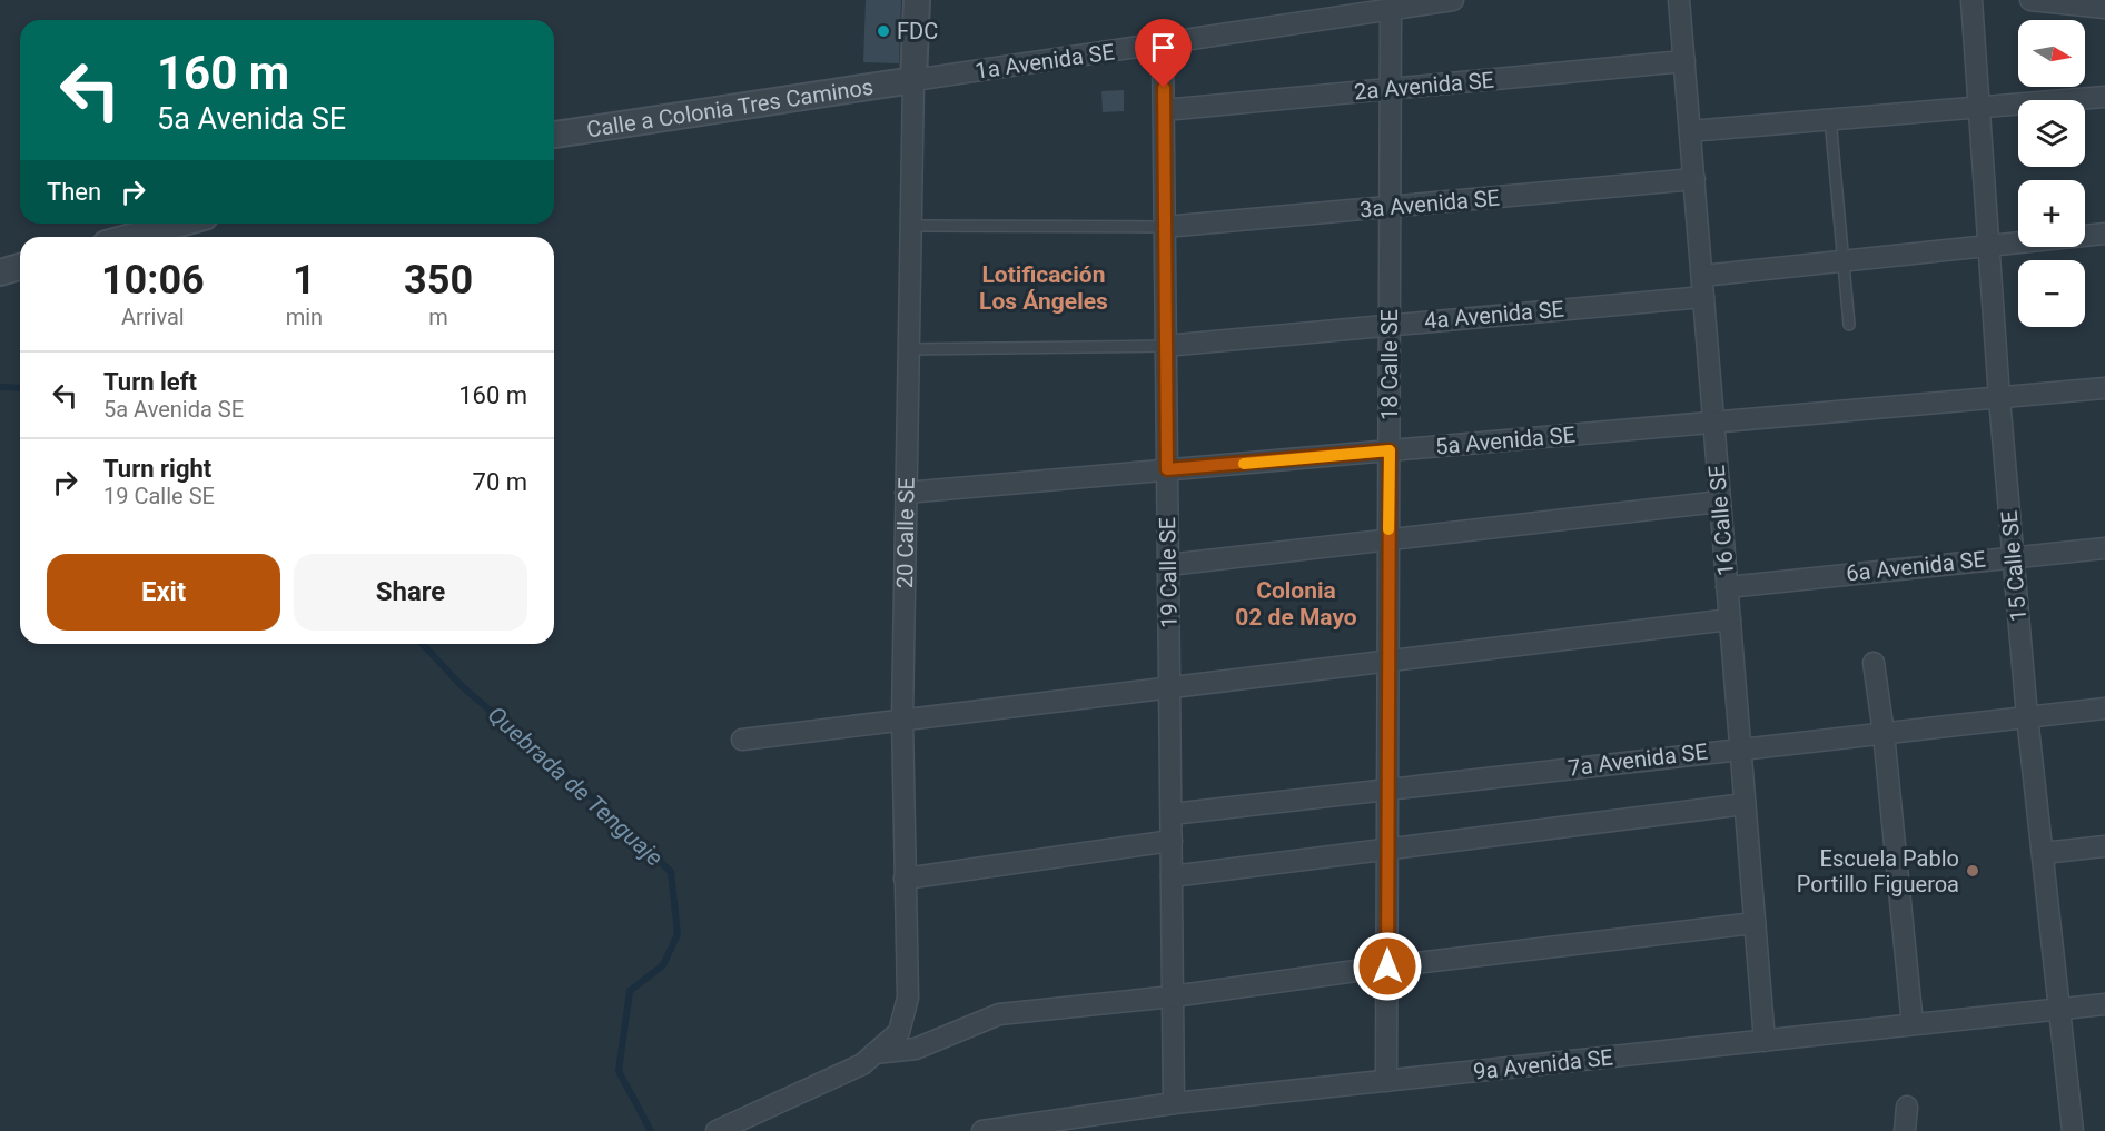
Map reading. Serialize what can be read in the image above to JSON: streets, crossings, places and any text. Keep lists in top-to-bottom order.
{
  "streets": {
    "street": [
      "1a Avenida SE",
      "2a Avenida SE",
      "Calle a Colonia Tres Caminos",
      "3a Avenida SE",
      "4a Avenida SE",
      "18 Calle SE",
      "5a Avenida SE",
      "16 Calle SE",
      "20 Calle SE",
      "6a Avenida SE",
      "15 Calle SE",
      "19 Calle SE",
      "7a Avenida SE",
      "9a Avenida SE"
    ]
  },
  "crossings": [
    ["1a Avenida SE", "Calle a Colonia Tres Caminos"],
    ["1a Avenida SE", "18 Calle SE"],
    ["1a Avenida SE", "20 Calle SE"],
    ["1a Avenida SE", "19 Calle SE"],
    ["2a Avenida SE", "18 Calle SE"],
    ["2a Avenida SE", "16 Calle SE"],
    ["2a Avenida SE", "19 Calle SE"],
    ["Calle a Colonia Tres Caminos", "20 Calle SE"],
    ["3a Avenida SE", "18 Calle SE"],
    ["3a Avenida SE", "16 Calle SE"],
    ["3a Avenida SE", "19 Calle SE"],
    ["4a Avenida SE", "18 Calle SE"],
    ["4a Avenida SE", "16 Calle SE"],
    ["4a Avenida SE", "19 Calle SE"],
    ["18 Calle SE", "5a Avenida SE"],
    ["18 Calle SE", "7a Avenida SE"],
    ["18 Calle SE", "9a Avenida SE"],
    ["5a Avenida SE", "16 Calle SE"],
    ["5a Avenida SE", "20 Calle SE"],
    ["5a Avenida SE", "15 Calle SE"],
    ["5a Avenida SE", "19 Calle SE"],
    ["16 Calle SE", "6a Avenida SE"],
    ["16 Calle SE", "7a Avenida SE"],
    ["16 Calle SE", "9a Avenida SE"],
    ["6a Avenida SE", "15 Calle SE"],
    ["15 Calle SE", "7a Avenida SE"],
    ["15 Calle SE", "9a Avenida SE"],
    ["19 Calle SE", "7a Avenida SE"],
    ["19 Calle SE", "9a Avenida SE"]
  ],
  "districts": ["Lotificación Los Ángeles", "Colonia 02 de Mayo"],
  "water": ["Quebrada de Tenguaje"],
  "places": ["FDC", "Escuela Pablo Portillo Figueroa"],
  "north": "right",
  "page": {
    "map_buttons": ["+", "−"],
    "turn": ["160 m", "5a Avenida SE"],
    "then": "Then",
    "eta": [
      "10:06",
      "Arrival",
      "1",
      "min",
      "350",
      "m"
    ],
    "list": [
      {
        "name": "Turn left",
        "note": "5a Avenida SE",
        "value": "160 m"
      },
      {
        "name": "Turn right",
        "note": "19 Calle SE",
        "value": "70 m"
      }
    ],
    "buttons": ["Exit", "Share"]
  }
}
